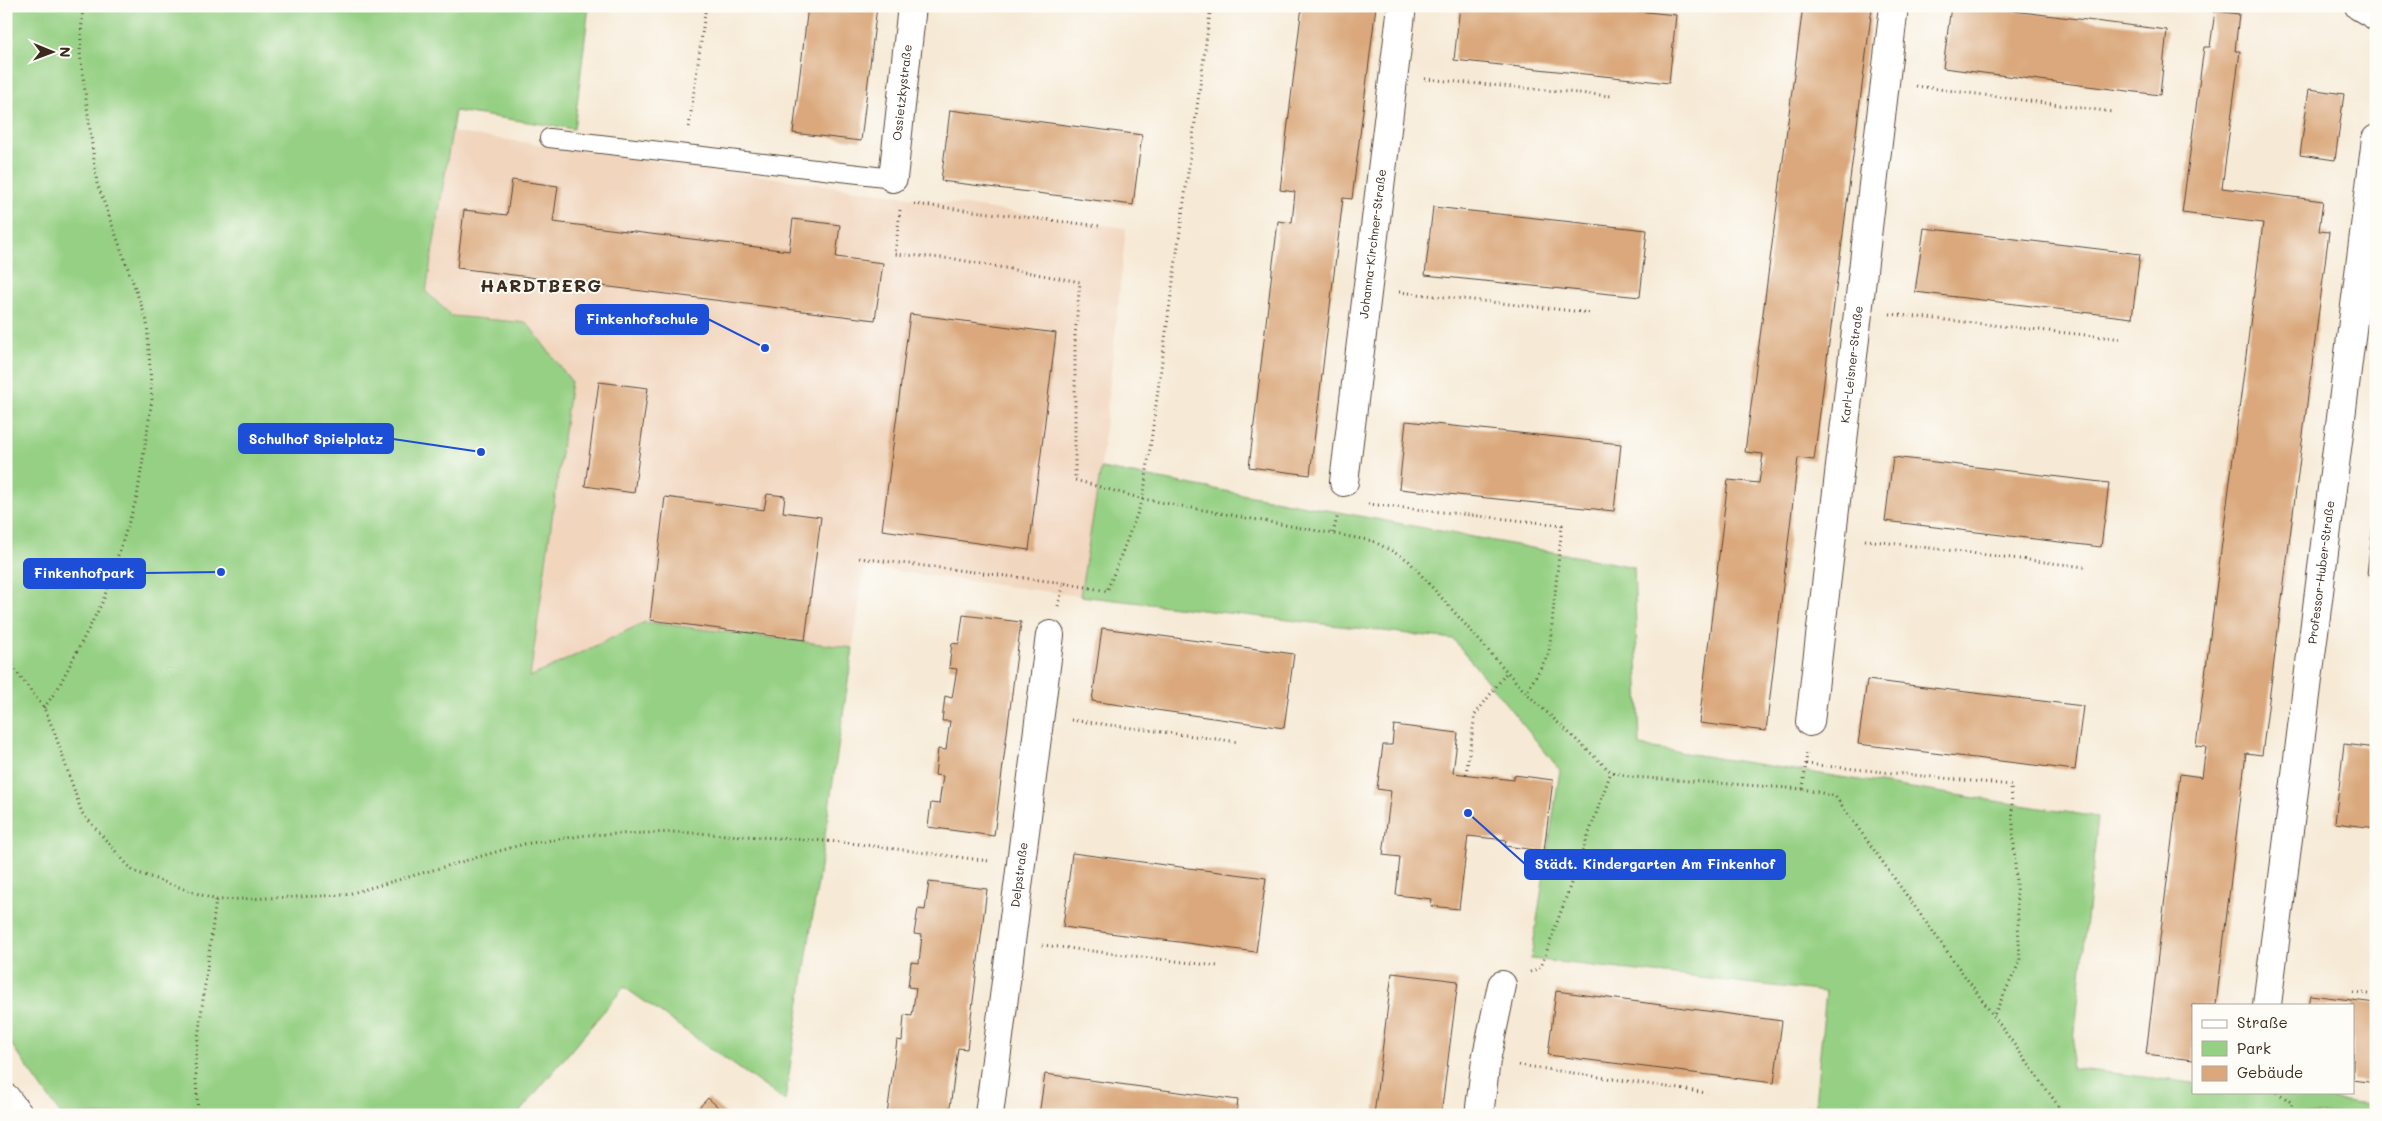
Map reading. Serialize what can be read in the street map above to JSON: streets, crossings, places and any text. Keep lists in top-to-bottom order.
{
  "streets": {
    "street": [
      "Ossietzkystraße",
      "Johanna-Kirchner-Straße",
      "Karl-Leisner-Straße",
      "Professor-Huber-Straße",
      "Delpstraße"
    ]
  },
  "districts": ["HARDTBERG"],
  "places": [
    "Finkenhofschule",
    "Schulhof Spielplatz",
    "Finkenhofpark",
    "Städt. Kindergarten Am Finkenhof"
  ],
  "legend": ["Straße", "Park", "Gebäude"],
  "north": "right"
}
